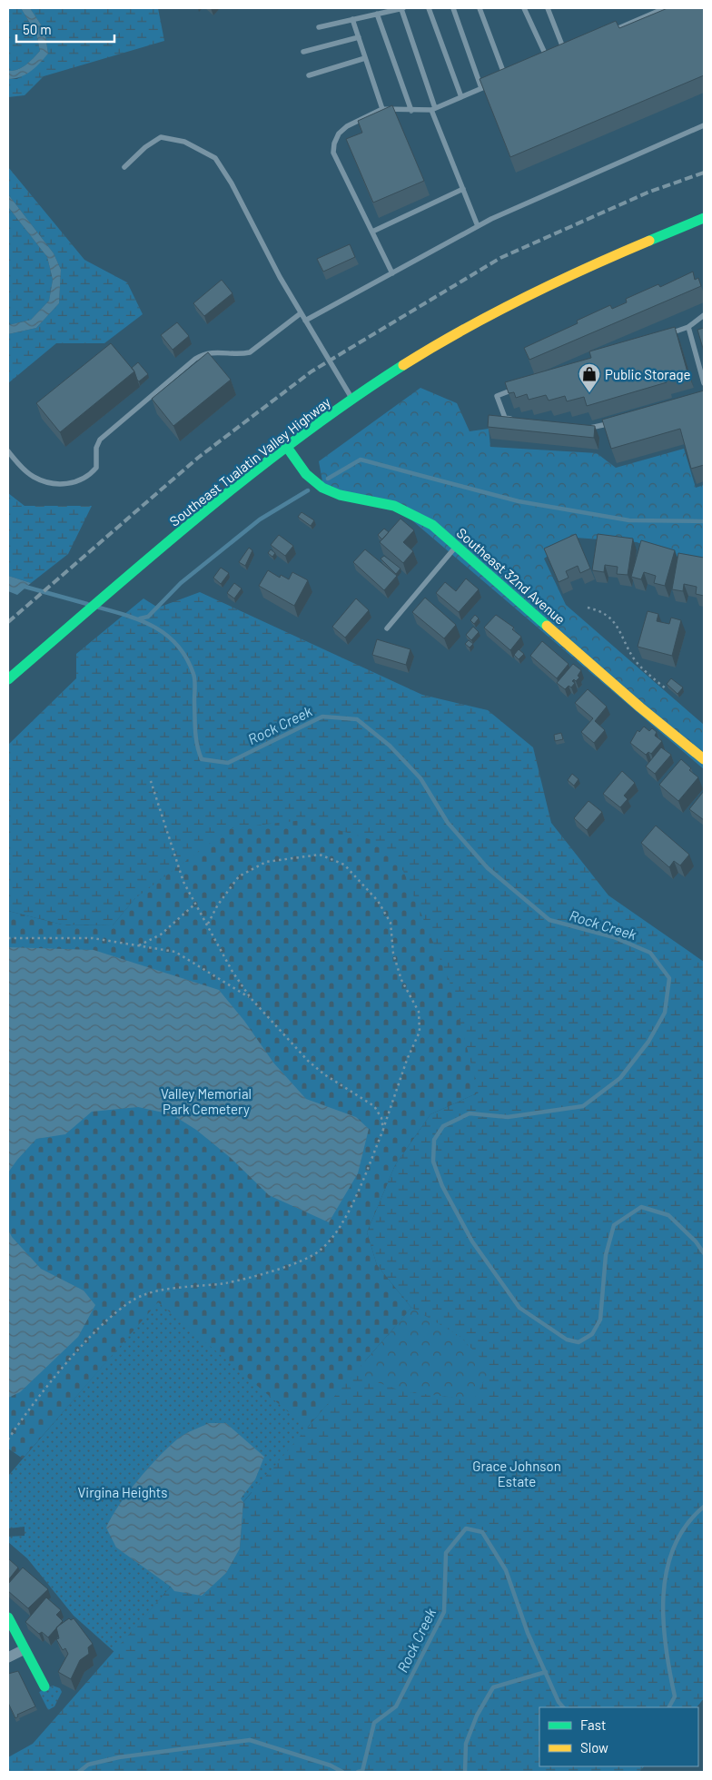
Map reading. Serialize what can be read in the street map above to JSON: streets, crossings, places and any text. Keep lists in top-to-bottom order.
{
  "streets": {
    "main road": ["Southeast Tualatin Valley Highway", "Southeast 32nd Avenue"]
  },
  "crossings": [
    ["Southeast Tualatin Valley Highway", "Southeast 32nd Avenue"]
  ],
  "water": ["Rock Creek"],
  "parks": ["Valley Memorial Park Cemetery", "Grace Johnson Estate", "Virgina Heights"],
  "places": {
    "shop": ["Public Storage"]
  },
  "legend": ["Fast", "Slow"],
  "scale_bar": "50 m"
}
